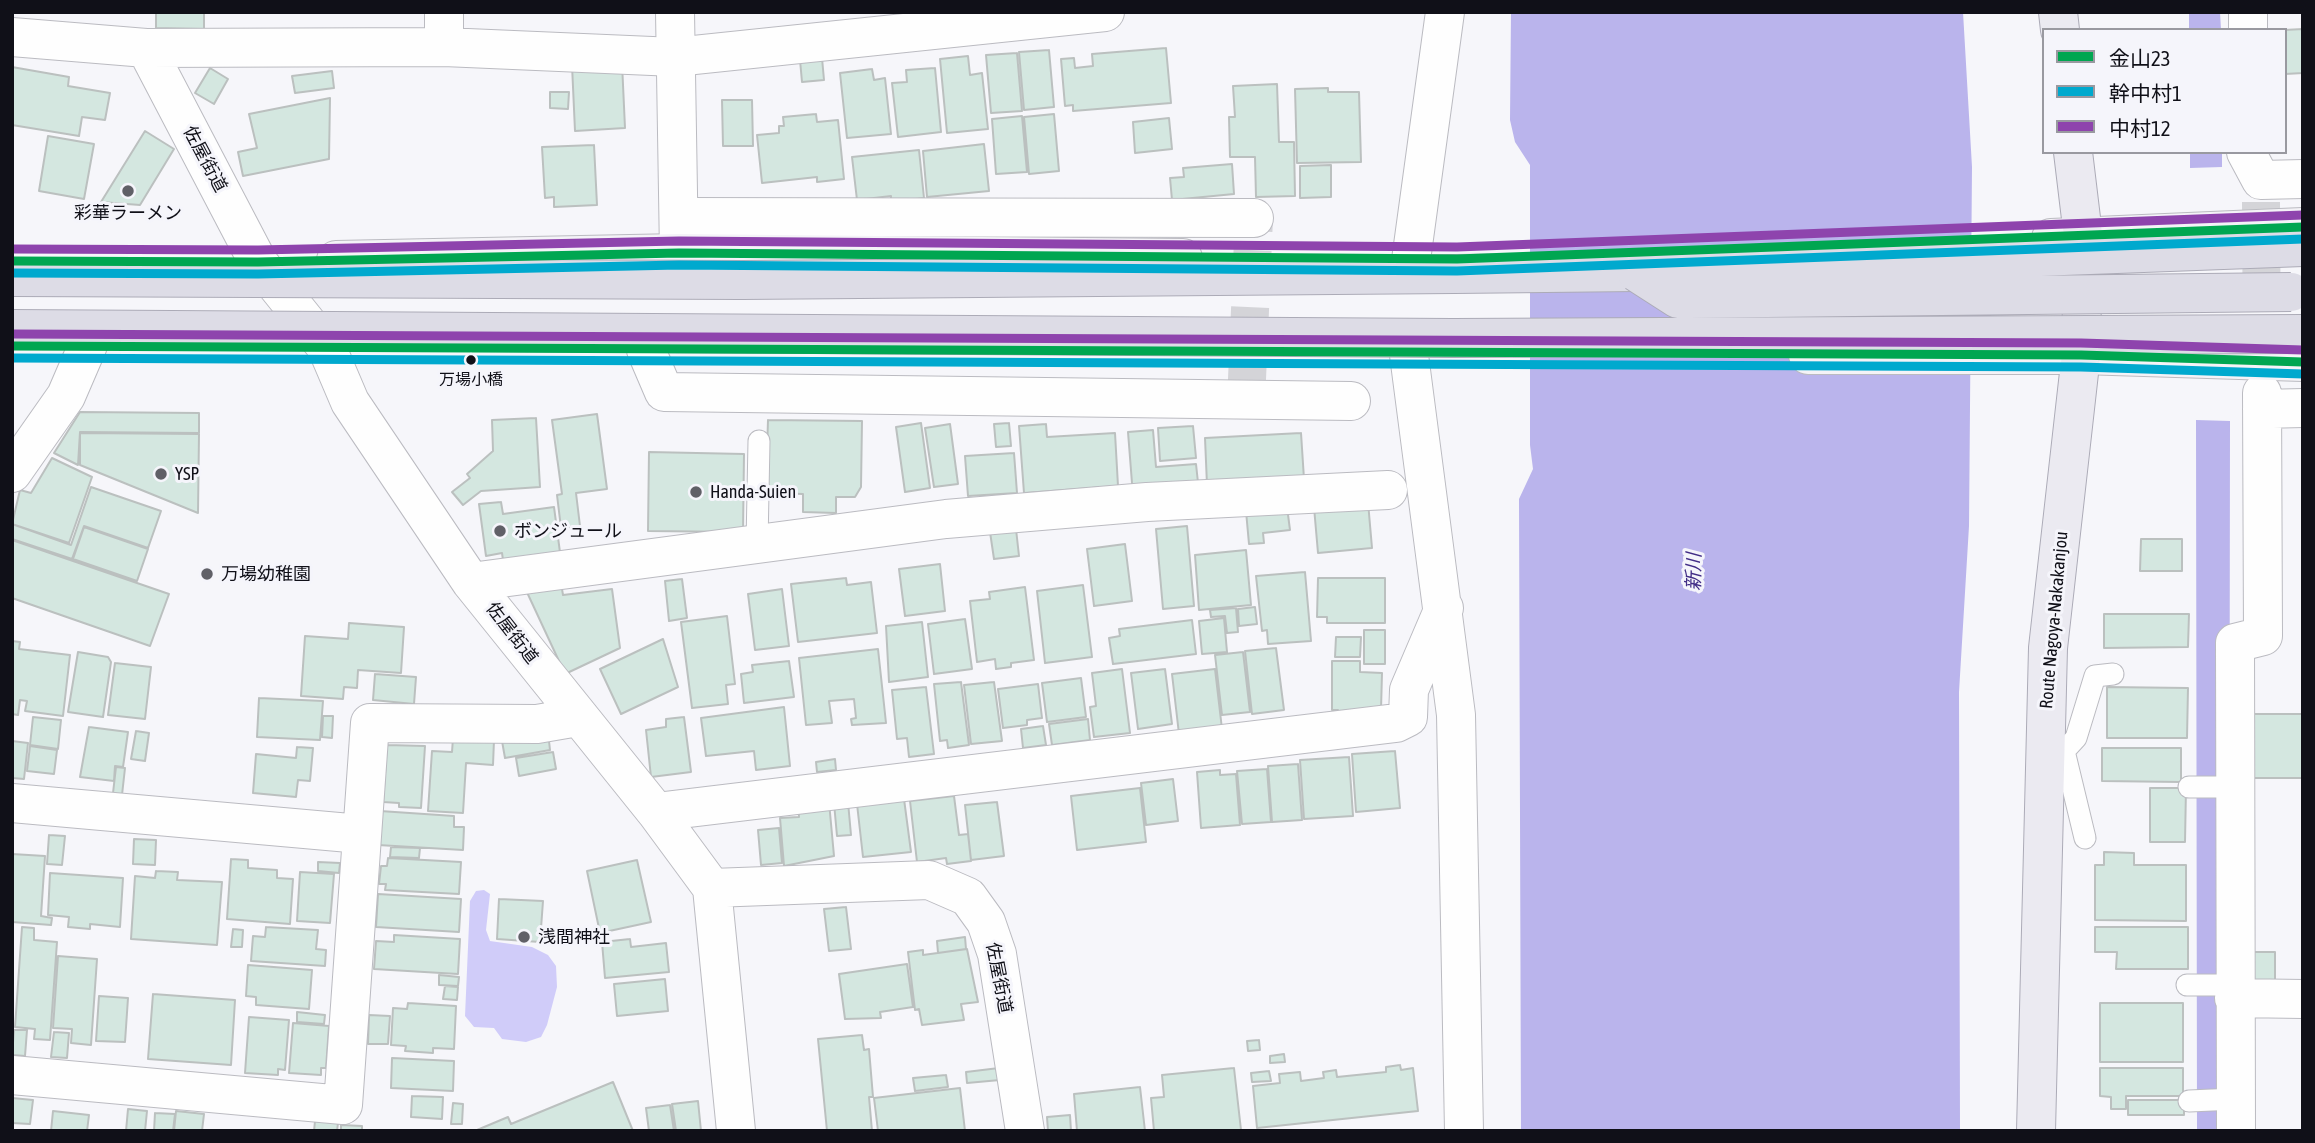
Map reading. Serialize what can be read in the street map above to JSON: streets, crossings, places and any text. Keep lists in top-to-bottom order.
{
  "streets": {
    "main road": ["Route Nagoya-Nakakanjou"],
    "street": ["佐屋街道"]
  },
  "water": ["新川"],
  "places": [
    "彩華ラーメン",
    "万場小橋",
    "YSP",
    "Handa-Suien",
    "ボンジュール",
    "万場幼稚園",
    "浅間神社"
  ],
  "lines": ["transit line 中村12", "transit line 金山23", "transit line 幹中村1"],
  "legend": ["金山23", "幹中村1", "中村12"]
}
